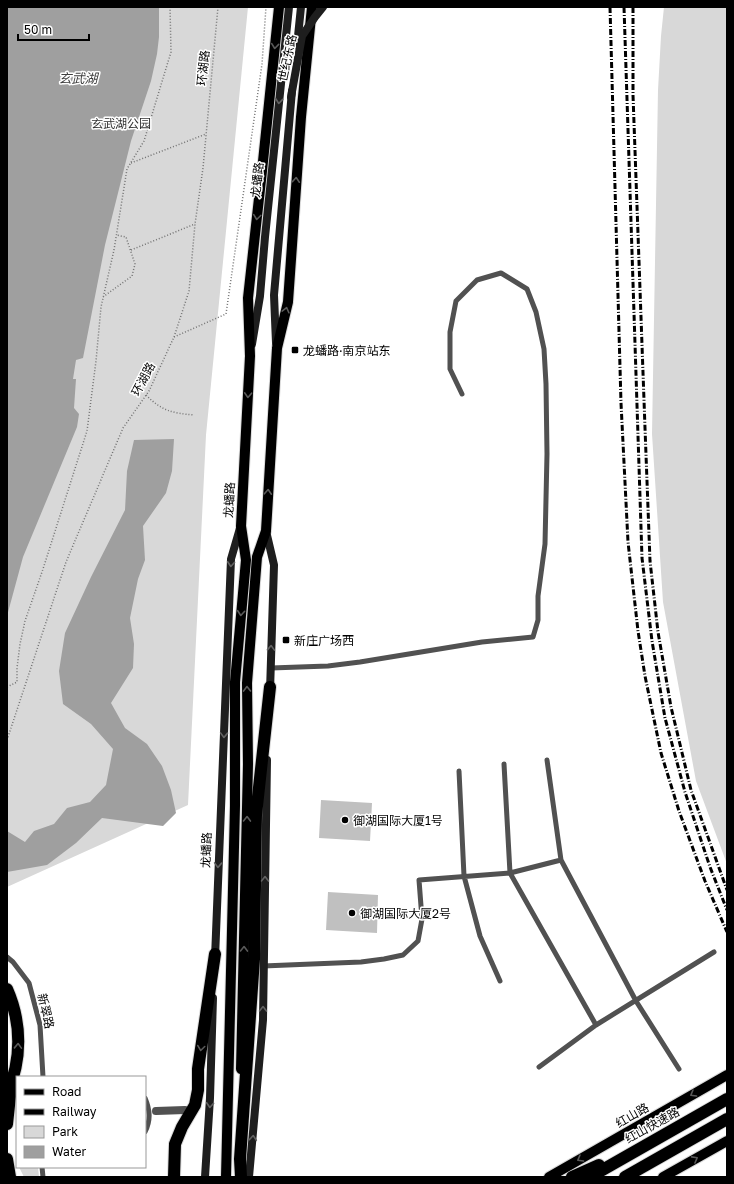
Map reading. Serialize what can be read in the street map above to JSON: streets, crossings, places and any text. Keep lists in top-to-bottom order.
{
  "streets": {
    "highway": ["红山快速路"],
    "main road": ["龙蟠路", "红山路"],
    "street": ["世纪东路"],
    "lane": ["新翠路"],
    "path": ["环湖路"]
  },
  "water": ["玄武湖"],
  "parks": ["玄武湖公园"],
  "places": {
    "transit": ["龙蟠路·南京站东", "新庄广场西"],
    "other": ["御湖国际大厦1号", "御湖国际大厦2号"]
  },
  "legend": [
    "Road",
    "Railway",
    "Park",
    "Water"
  ],
  "scale_bar": "50 m"
}
